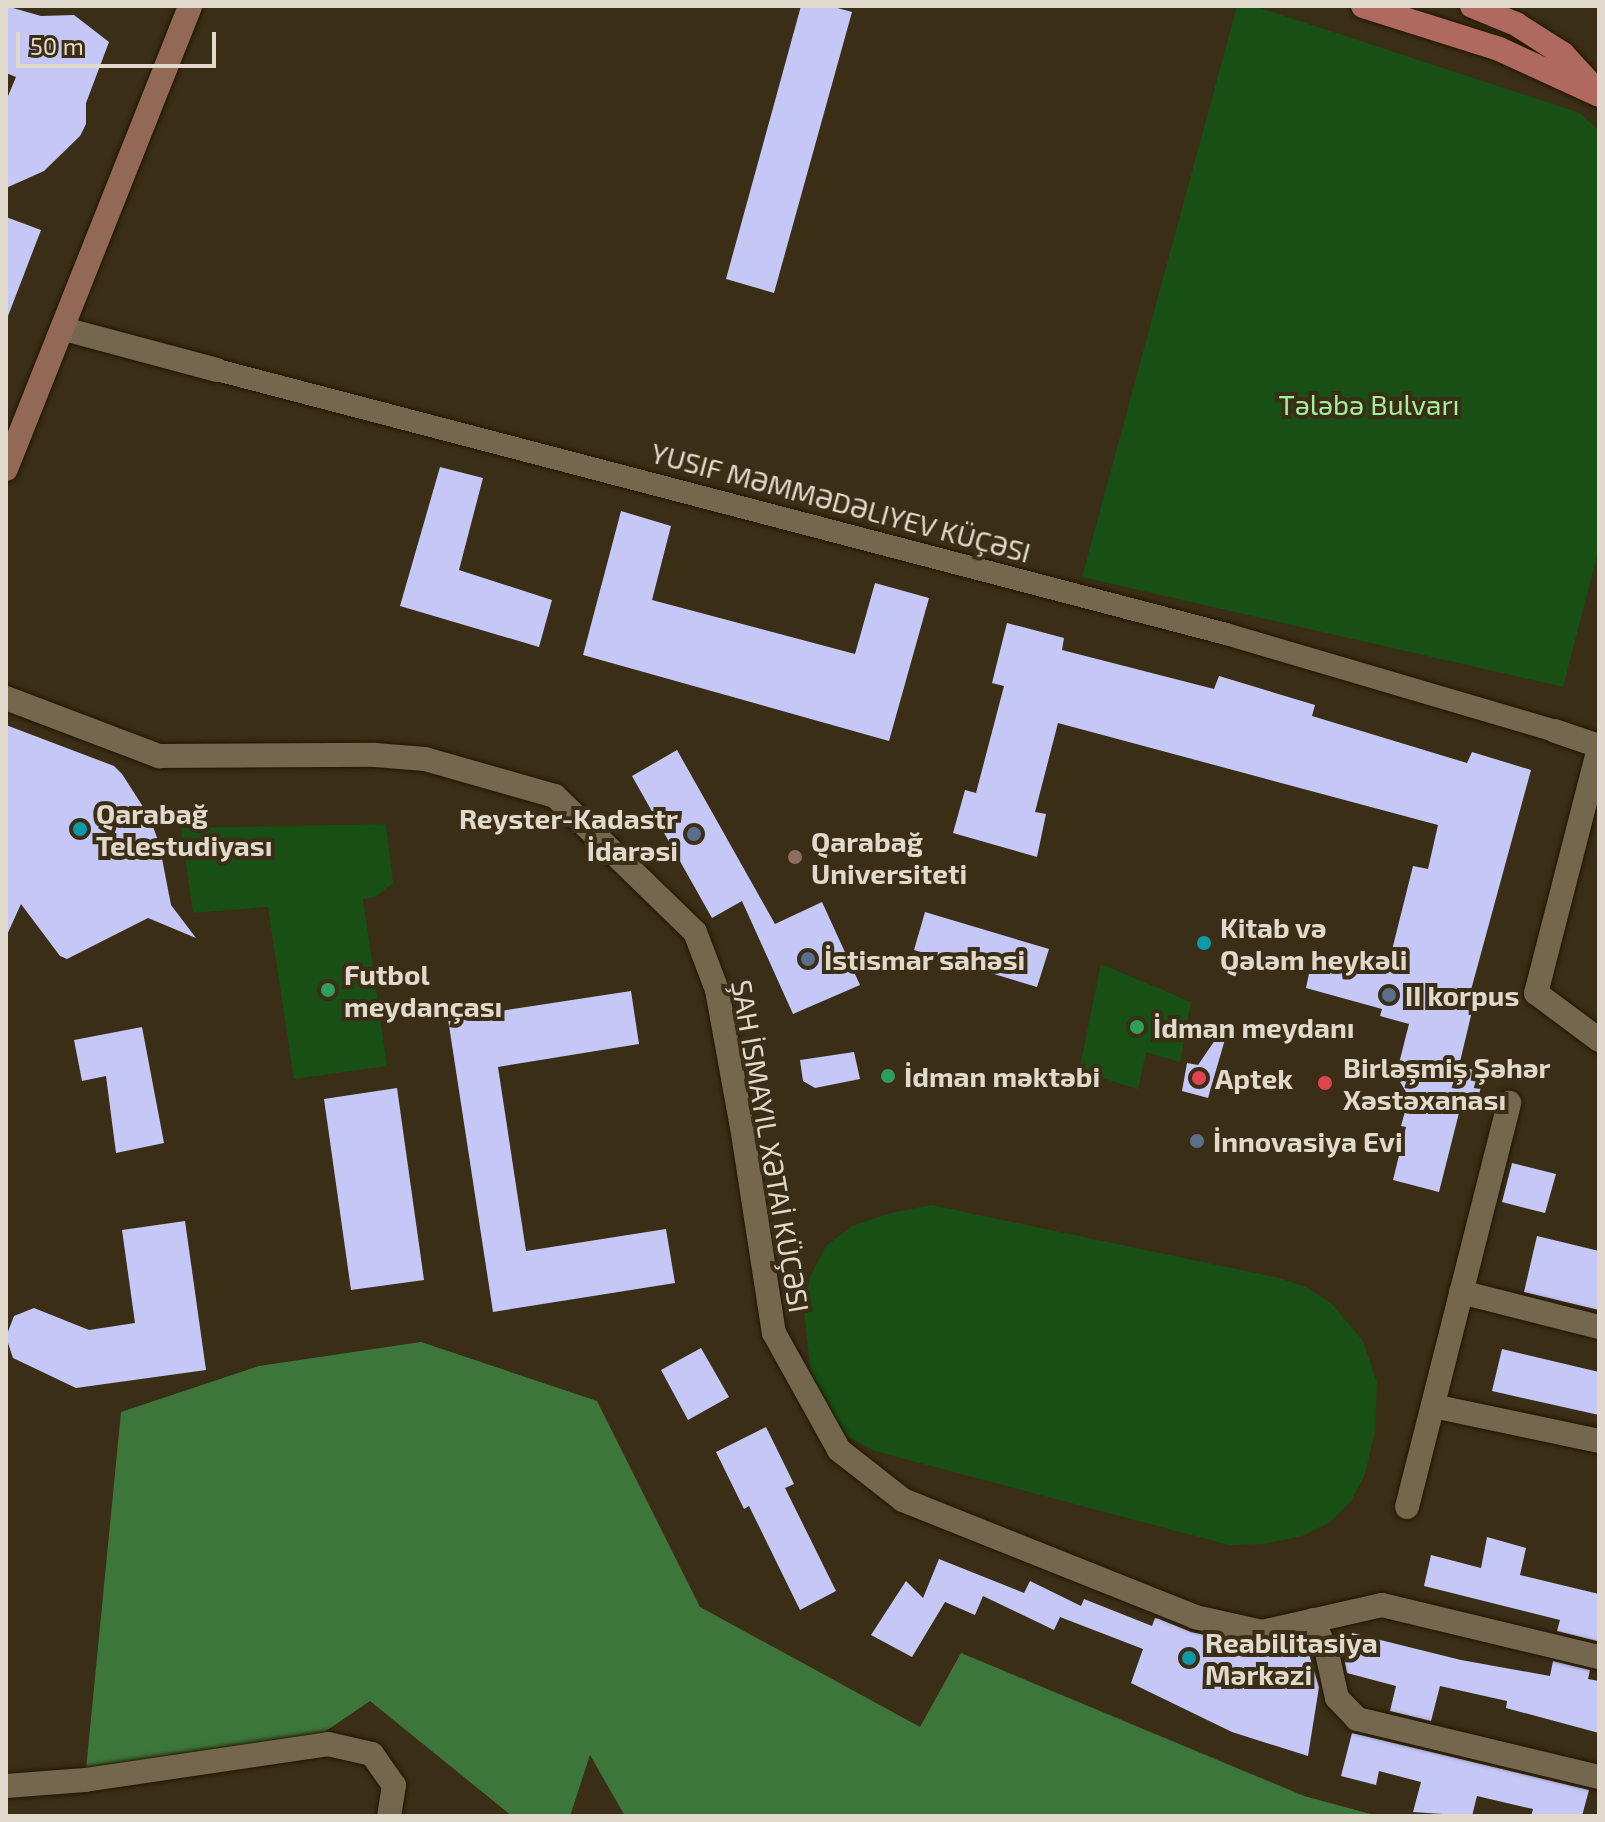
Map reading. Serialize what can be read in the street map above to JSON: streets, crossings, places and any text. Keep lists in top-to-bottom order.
{
  "streets": {
    "street": ["YUSIF MƏMMƏDƏLIYEV KÜÇƏSI", "ŞAH İSMAYIL XƏTAİ KÜÇƏSI"]
  },
  "parks": ["Tələbə Bulvarı"],
  "places": [
    "Qarabağ Telestudiyası",
    "Reyster-Kadastr İdarəsi",
    "Qarabağ Universiteti",
    "Kitab və Qələm heykəli",
    "İstismar sahəsi",
    "Futbol meydançası",
    "II korpus",
    "İdman meydanı",
    "İdman məktəbi",
    "Aptek",
    "Birləşmiş Şəhər Xəstəxanası",
    "İnnovasiya Evi",
    "Reabilitasiya Mərkəzi"
  ],
  "scale_bar": "50 m"
}
